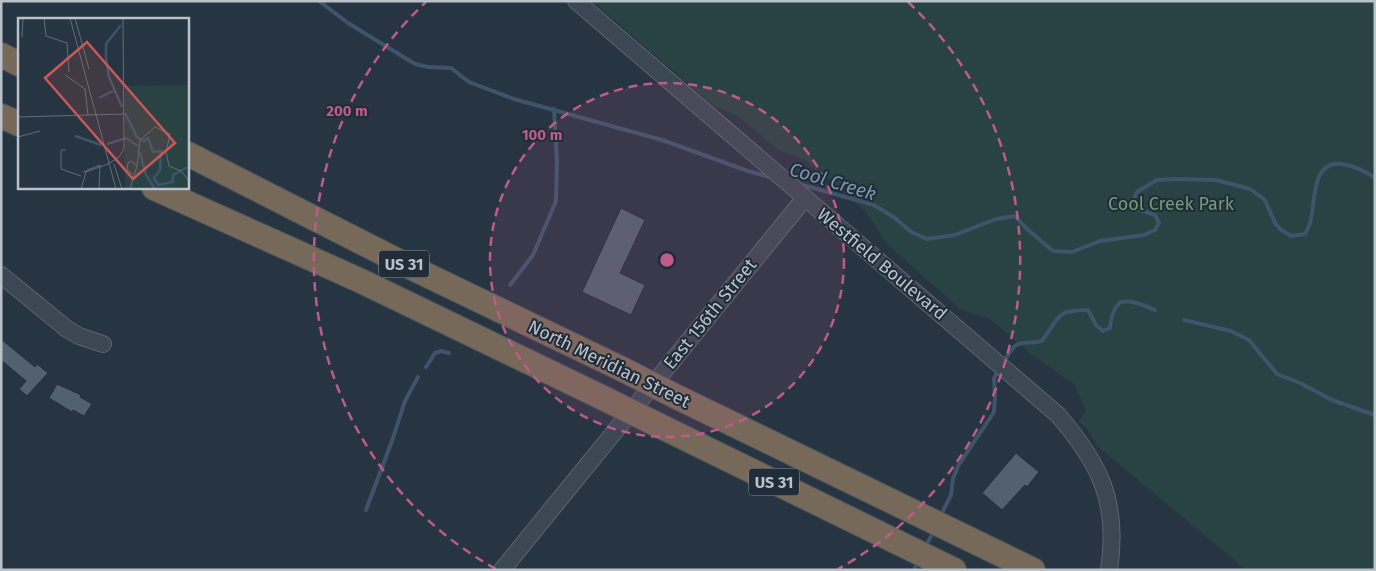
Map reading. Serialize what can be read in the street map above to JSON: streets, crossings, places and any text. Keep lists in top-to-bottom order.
{
  "streets": {
    "highway": ["US 31", "North Meridian Street"],
    "street": ["Westfield Boulevard", "East 156th Street"]
  },
  "crossings": [
    ["Westfield Boulevard", "East 156th Street"]
  ],
  "water": ["Cool Creek"],
  "parks": ["Cool Creek Park"],
  "rings": ["200 m", "100 m"]
}
